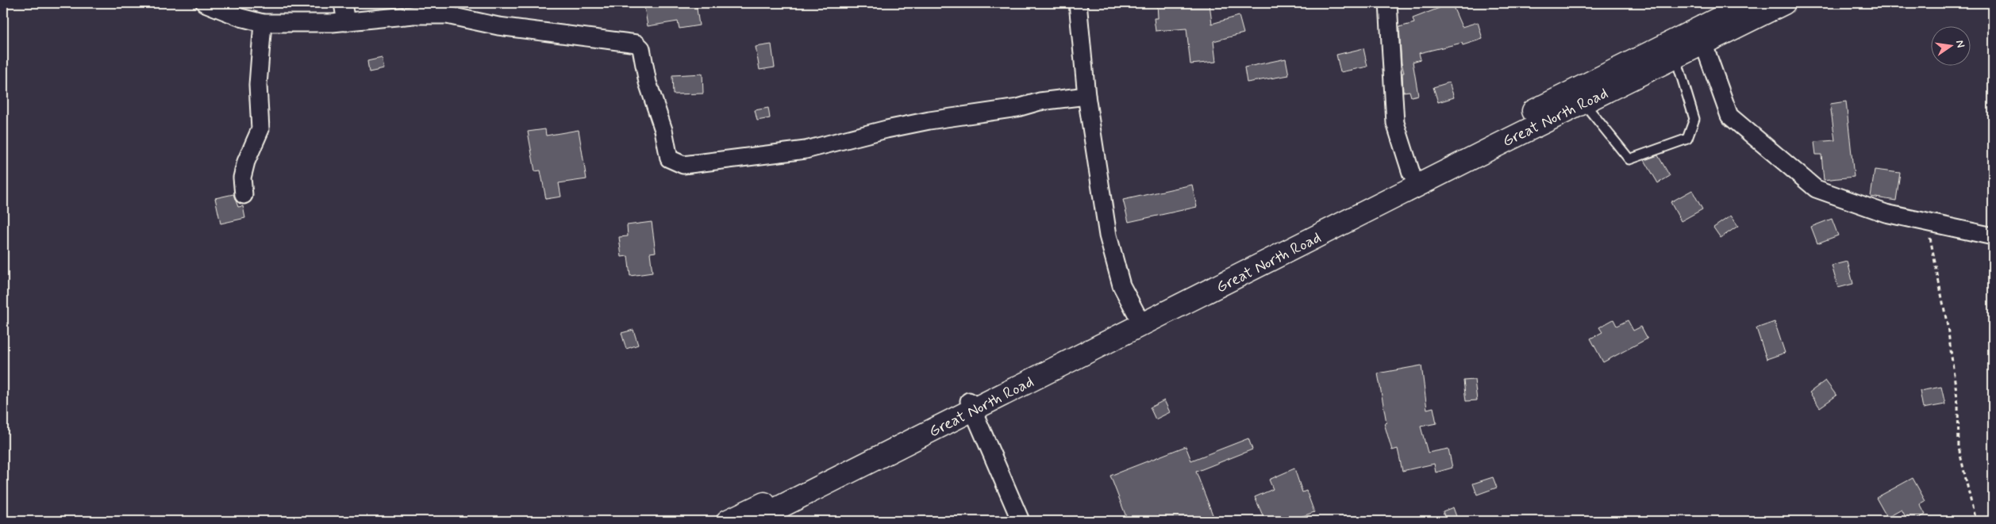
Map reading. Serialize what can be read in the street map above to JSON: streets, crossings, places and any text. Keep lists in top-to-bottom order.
{
  "streets": {
    "highway": ["Great North Road"]
  },
  "north": "right"
}
